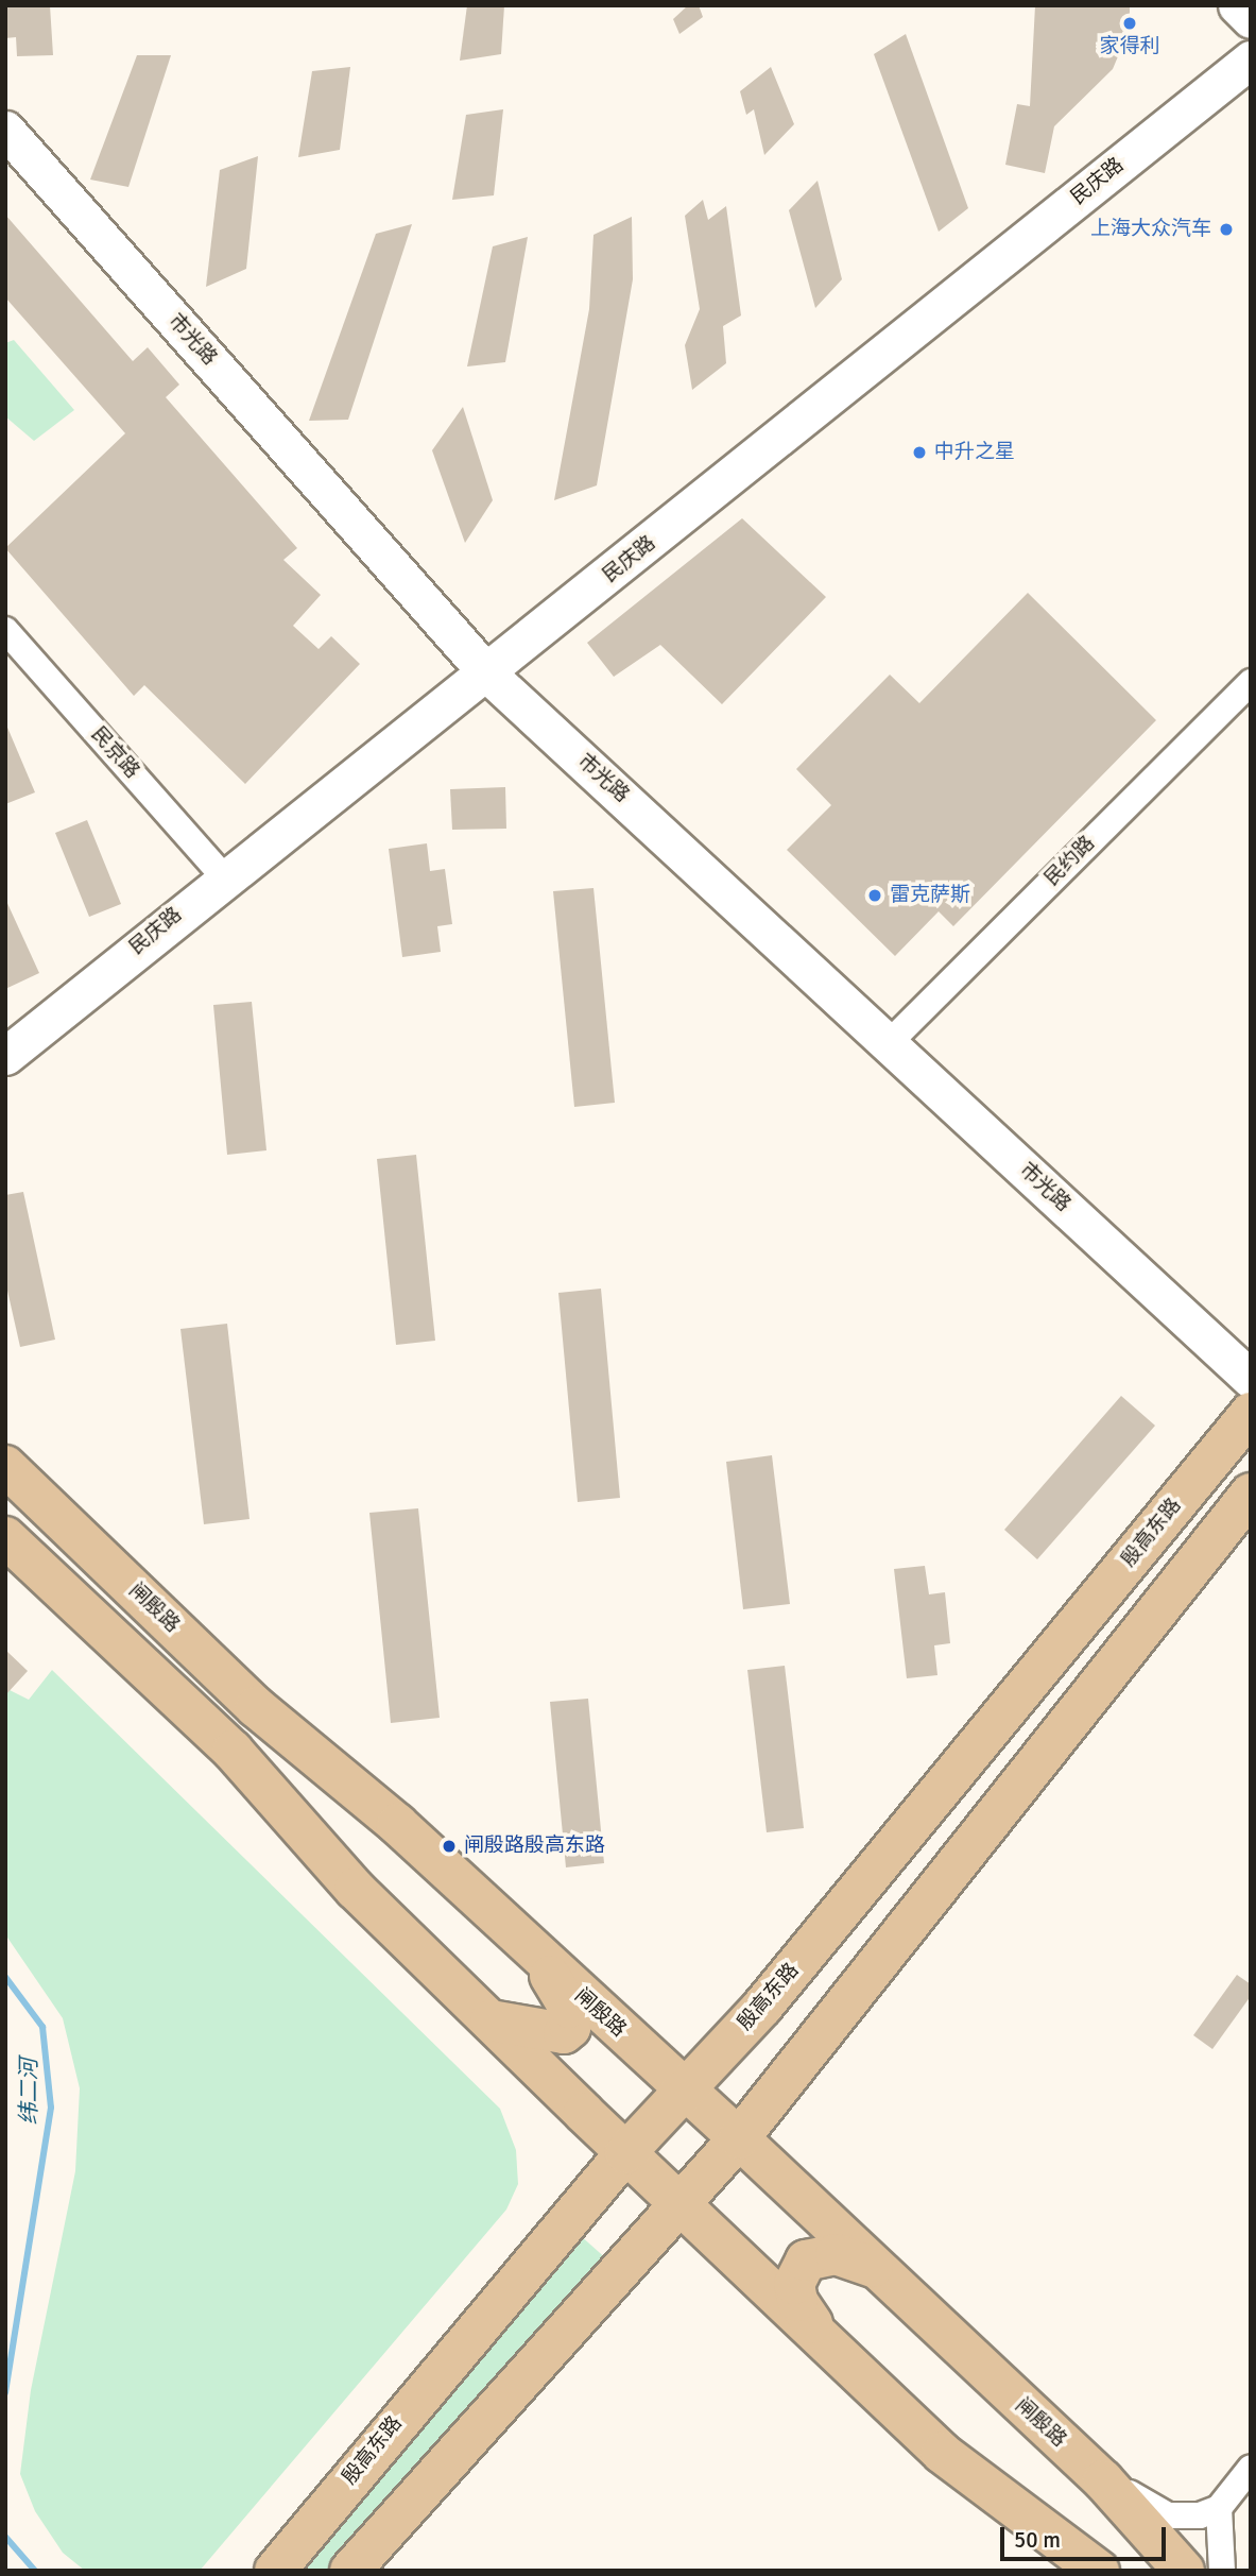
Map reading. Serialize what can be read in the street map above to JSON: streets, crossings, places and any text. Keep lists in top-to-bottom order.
{
  "streets": {
    "main road": ["殷高东路", "闸殷路"],
    "street": [
      "民庆路",
      "市光路",
      "民京路",
      "民约路"
    ]
  },
  "crossings": [
    ["民庆路", "市光路"],
    ["民庆路", "民京路"],
    ["市光路", "民约路"],
    ["殷高东路", "闸殷路"]
  ],
  "water": ["纬二河"],
  "places": [
    "家得利",
    "上海大众汽车",
    "中升之星",
    "雷克萨斯",
    "闸殷路殷高东路"
  ],
  "scale_bar": "50 m"
}
